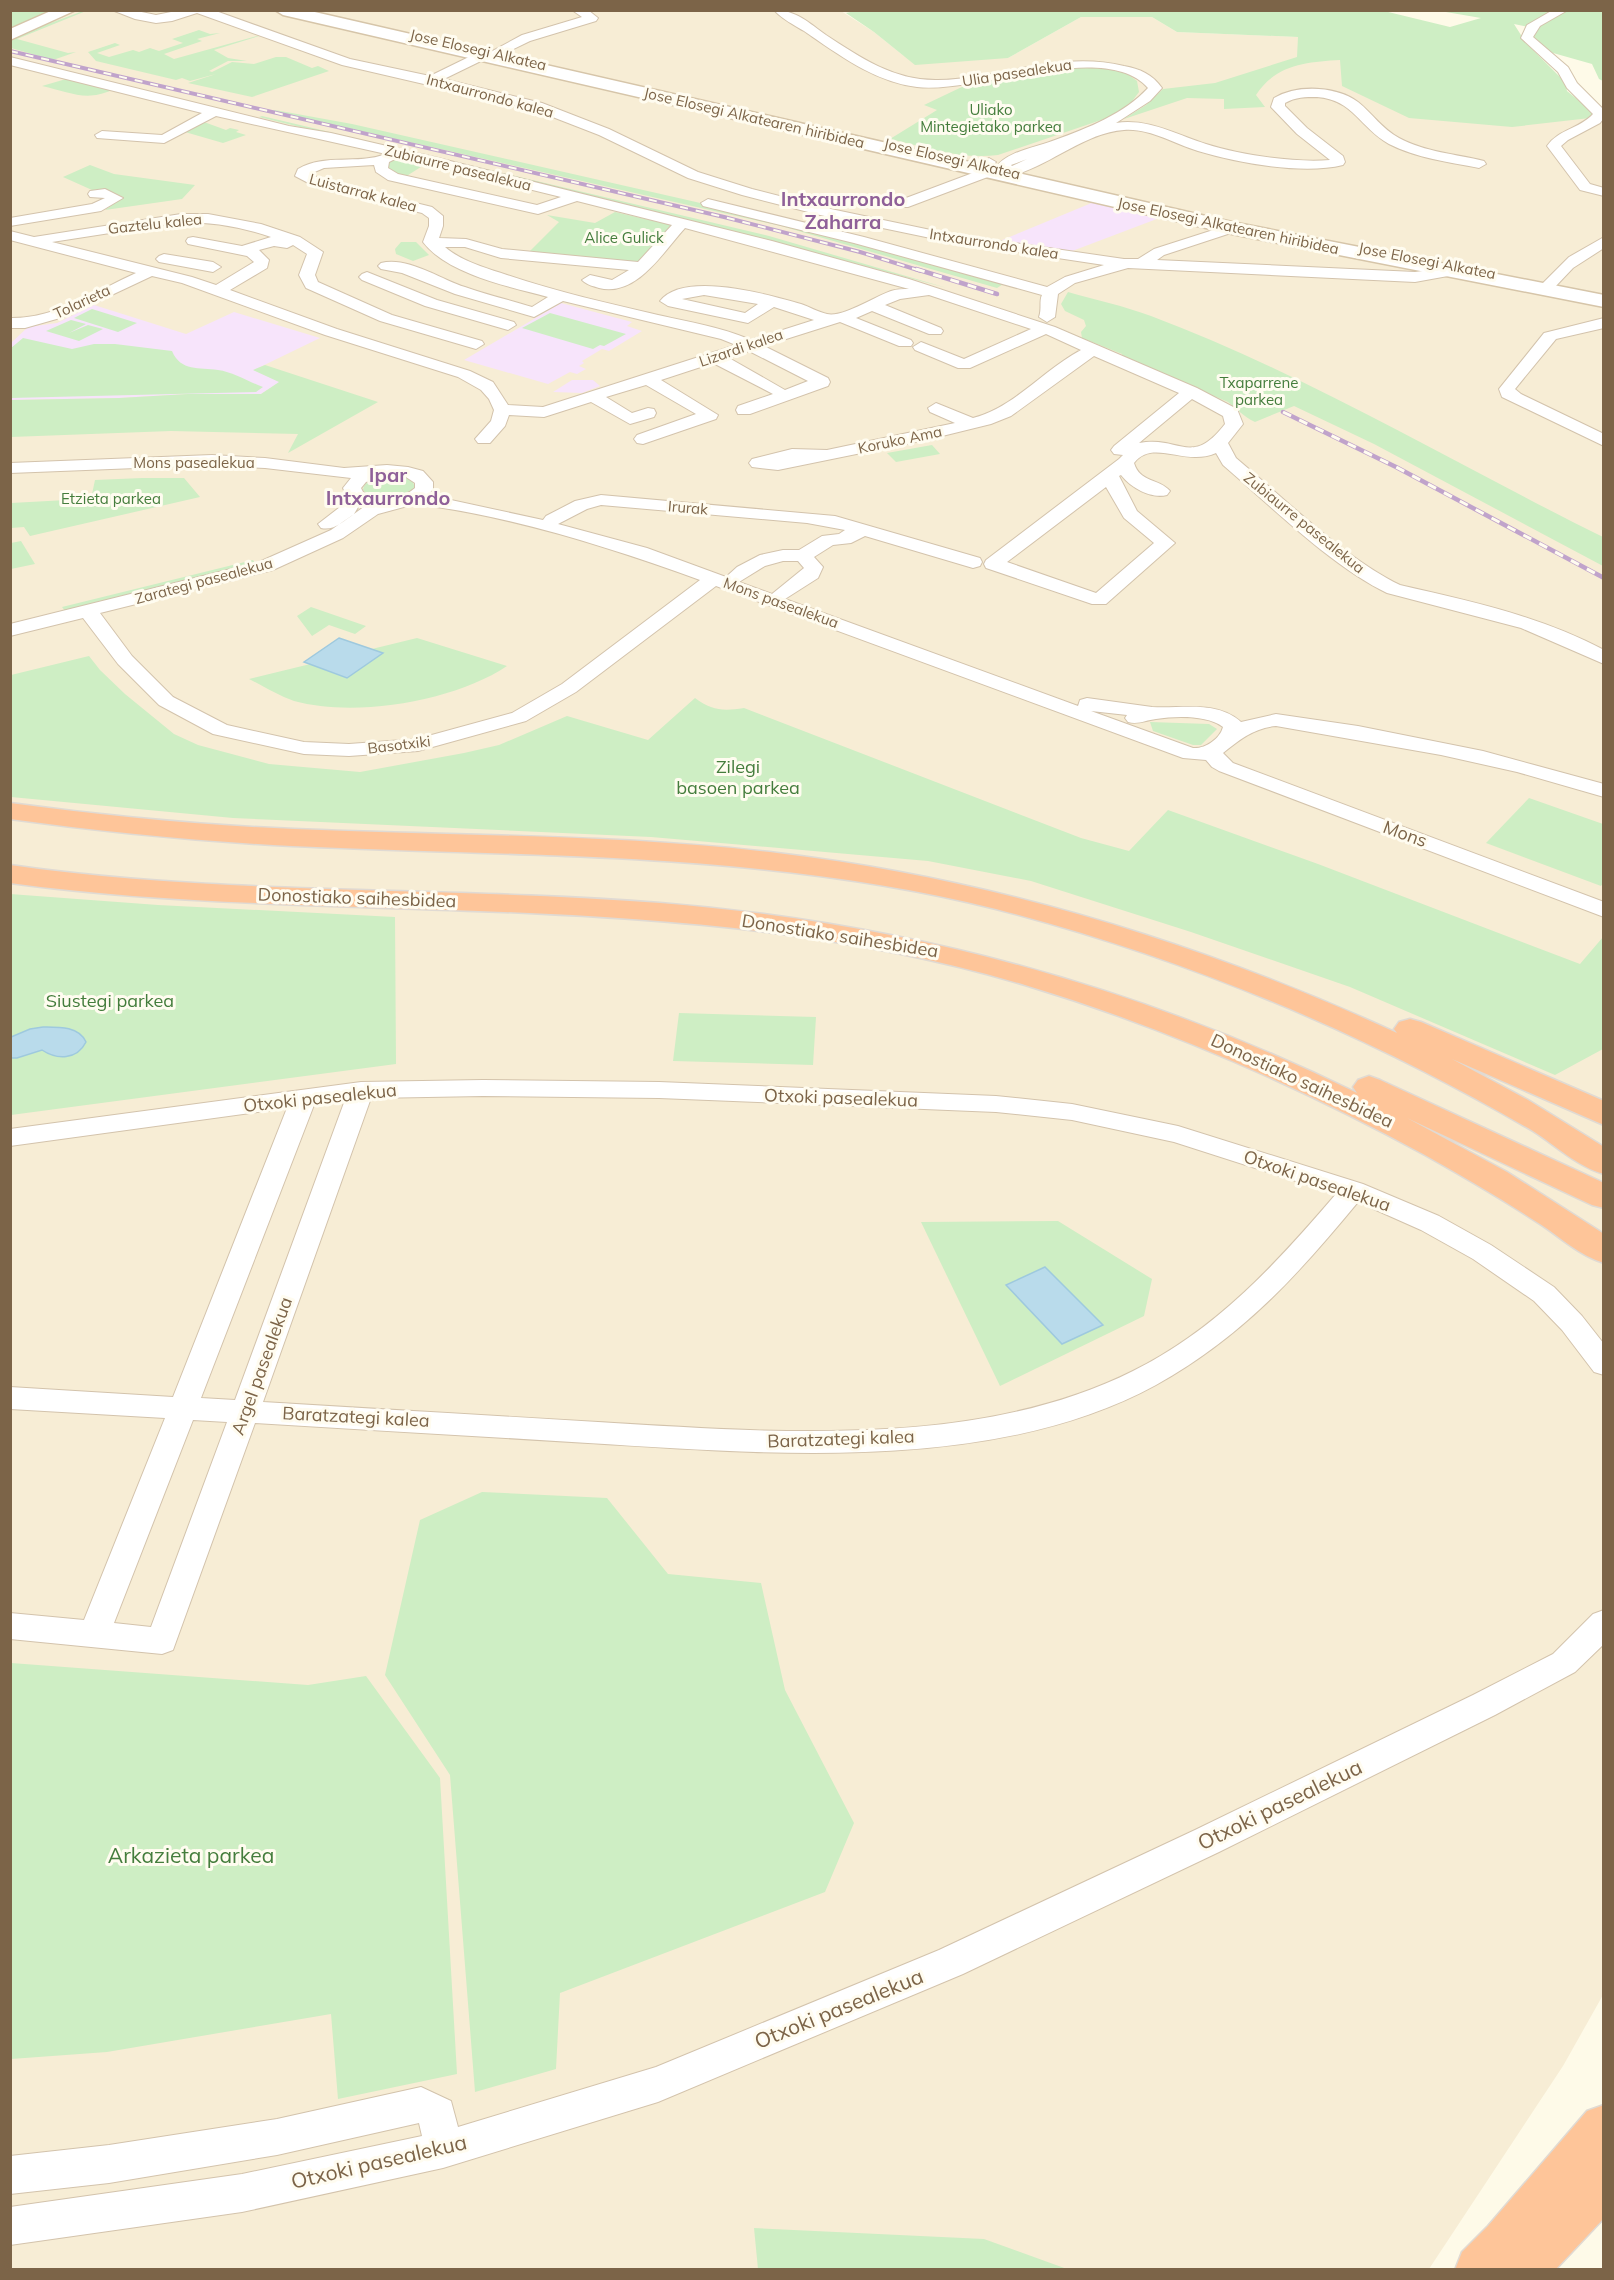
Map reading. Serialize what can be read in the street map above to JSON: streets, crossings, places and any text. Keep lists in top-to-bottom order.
{
  "streets": {
    "highway": ["Donostiako saihesbidea"],
    "main road": ["Jose Elosegi Alkatea", "Jose Elosegi Alkatearen hiribidea"],
    "street": [
      "Ulia pasealekua",
      "Intxaurrondo kalea",
      "Zubiaurre pasealekua",
      "Luistarrak kalea",
      "Gaztelu kalea",
      "Tolarieta",
      "Lizardi kalea",
      "Koruko Ama",
      "Mons pasealekua",
      "Irurak",
      "Zarategi pasealekua",
      "Basotxiki",
      "Mons",
      "Otxoki pasealekua",
      "Argel pasealekua",
      "Baratzategi kalea"
    ]
  },
  "crossings": [
    ["Jose Elosegi Alkatea", "Ulia pasealekua"],
    ["Jose Elosegi Alkatea", "Intxaurrondo kalea"],
    ["Jose Elosegi Alkatea", "Jose Elosegi Alkatearen hiribidea"],
    ["Intxaurrondo kalea", "Jose Elosegi Alkatearen hiribidea"],
    ["Intxaurrondo kalea", "Zubiaurre pasealekua"],
    ["Intxaurrondo kalea", "Lizardi kalea"],
    ["Zubiaurre pasealekua", "Luistarrak kalea"],
    ["Zubiaurre pasealekua", "Lizardi kalea"],
    ["Zubiaurre pasealekua", "Koruko Ama"],
    ["Mons pasealekua", "Irurak"],
    ["Mons pasealekua", "Zarategi pasealekua"],
    ["Mons pasealekua", "Basotxiki"],
    ["Zarategi pasealekua", "Basotxiki"],
    ["Otxoki pasealekua", "Argel pasealekua"],
    ["Otxoki pasealekua", "Baratzategi kalea"],
    ["Argel pasealekua", "Baratzategi kalea"]
  ],
  "districts": ["Intxaurrondo Zaharra", "Ipar Intxaurrondo"],
  "parks": [
    "Uliako Mintegietako parkea",
    "Alice Gulick",
    "Txaparrene parkea",
    "Etzieta parkea",
    "Zilegi basoen parkea",
    "Siustegi parkea",
    "Arkazieta parkea"
  ]
}
